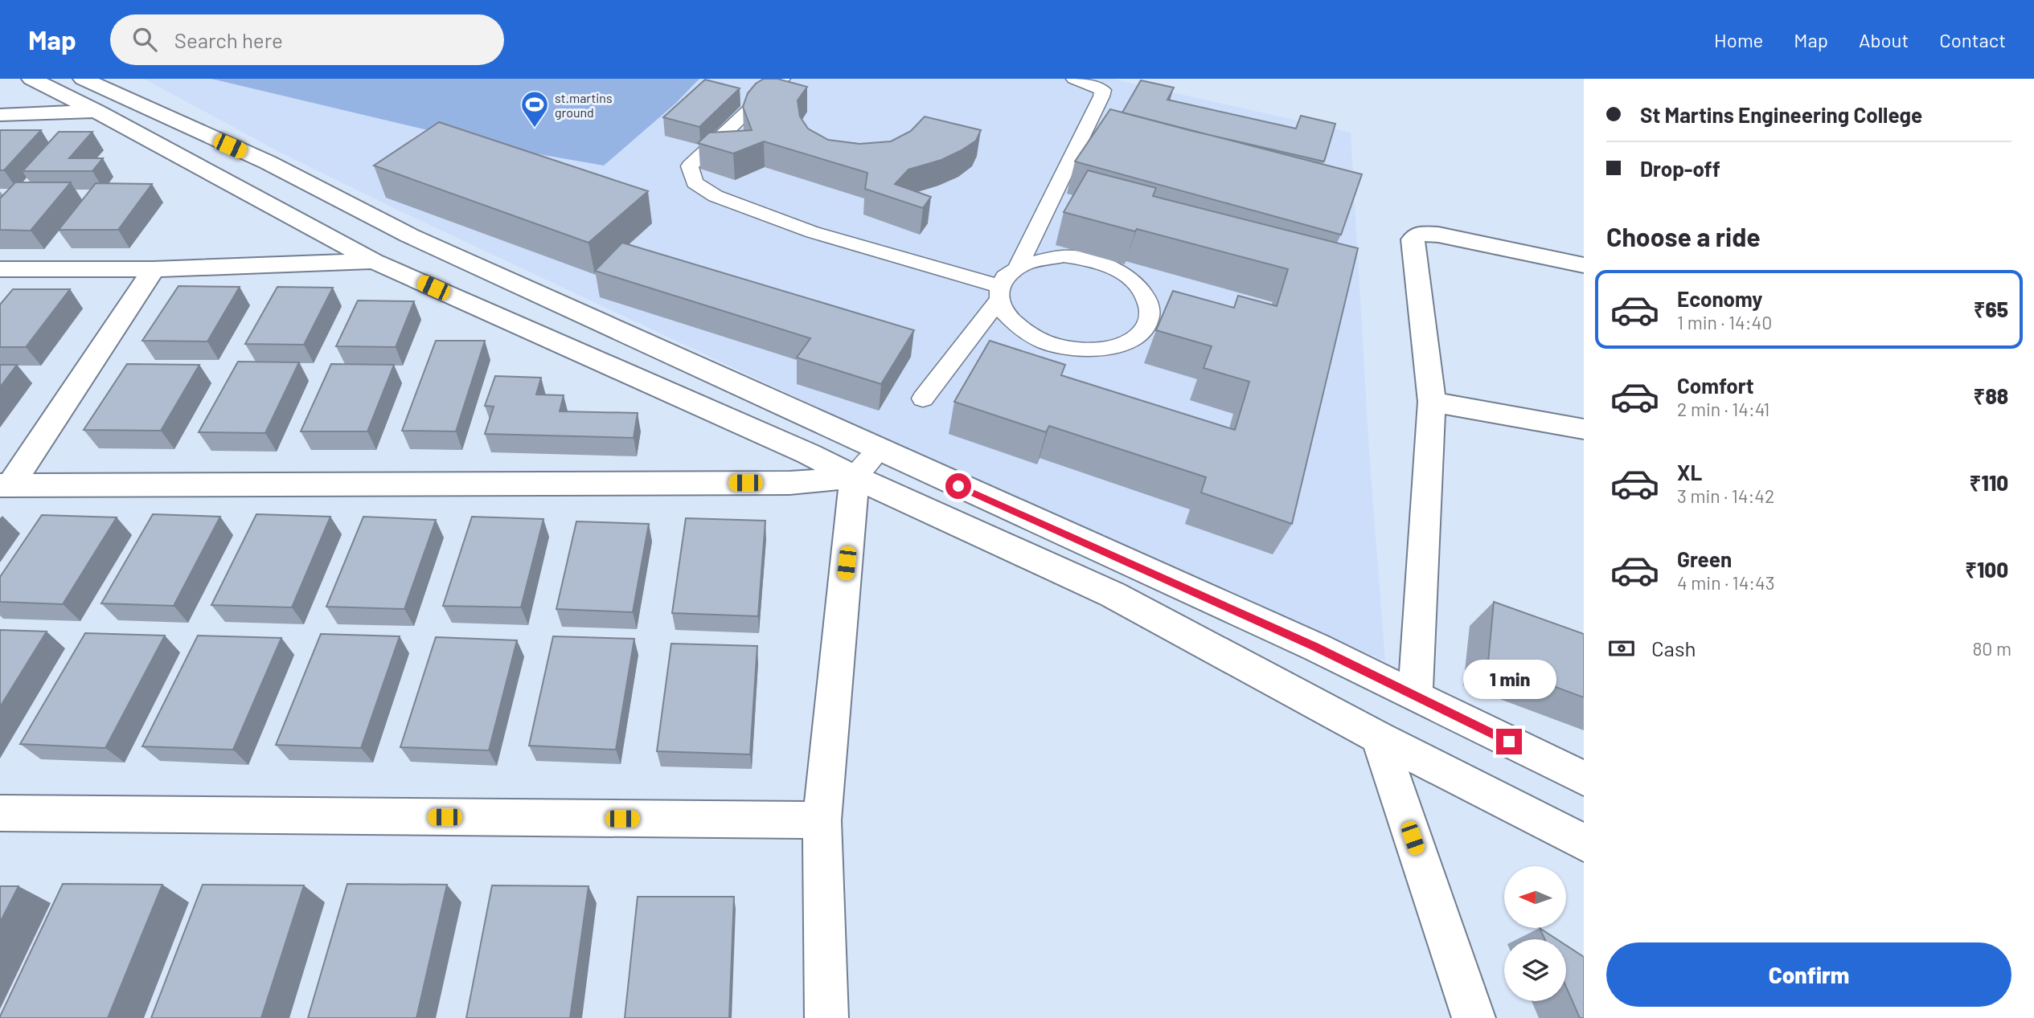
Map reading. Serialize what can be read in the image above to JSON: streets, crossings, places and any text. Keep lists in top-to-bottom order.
{
  "places": {
    "sports": ["st.martins ground"]
  },
  "north": "left",
  "page": {
    "header": "Map",
    "search": "Search here",
    "nav": [
      "Home",
      "Map",
      "About",
      "Contact"
    ],
    "banner": ["St Martins Engineering College", "Drop-off"],
    "heading": "Choose a ride",
    "list": [
      {
        "name": "Economy",
        "note": "1 min · 14:40",
        "value": "₹65"
      },
      {
        "name": "Comfort",
        "note": "2 min · 14:41",
        "value": "₹88"
      },
      {
        "name": "XL",
        "note": "3 min · 14:42",
        "value": "₹110"
      },
      {
        "name": "Green",
        "note": "4 min · 14:43",
        "value": "₹100"
      }
    ],
    "pay": ["Cash", "80 m"],
    "bubble": "1 min",
    "buttons": "Confirm"
  }
}
